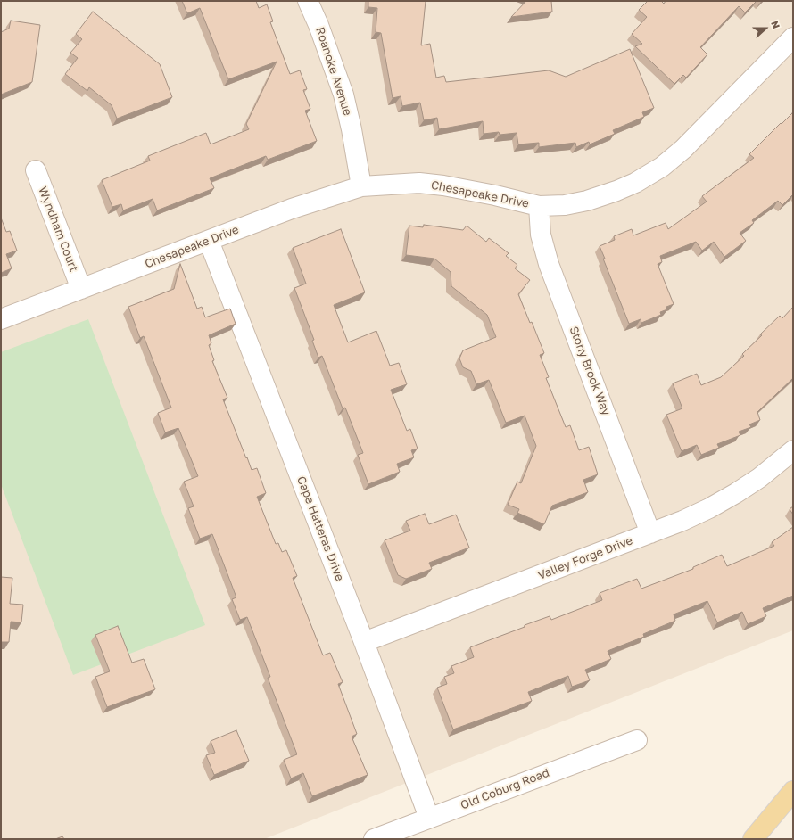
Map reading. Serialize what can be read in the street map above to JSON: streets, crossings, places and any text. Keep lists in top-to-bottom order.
{
  "streets": {
    "street": [
      "Roanoke Avenue",
      "Chesapeake Drive",
      "Wyndham Court",
      "Stony Brook Way",
      "Cape Hatteras Drive",
      "Valley Forge Drive",
      "Old Coburg Road"
    ]
  },
  "crossings": [
    ["Roanoke Avenue", "Chesapeake Drive"],
    ["Chesapeake Drive", "Wyndham Court"],
    ["Chesapeake Drive", "Stony Brook Way"],
    ["Chesapeake Drive", "Cape Hatteras Drive"],
    ["Stony Brook Way", "Valley Forge Drive"],
    ["Cape Hatteras Drive", "Valley Forge Drive"],
    ["Cape Hatteras Drive", "Old Coburg Road"]
  ],
  "north": "right"
}
